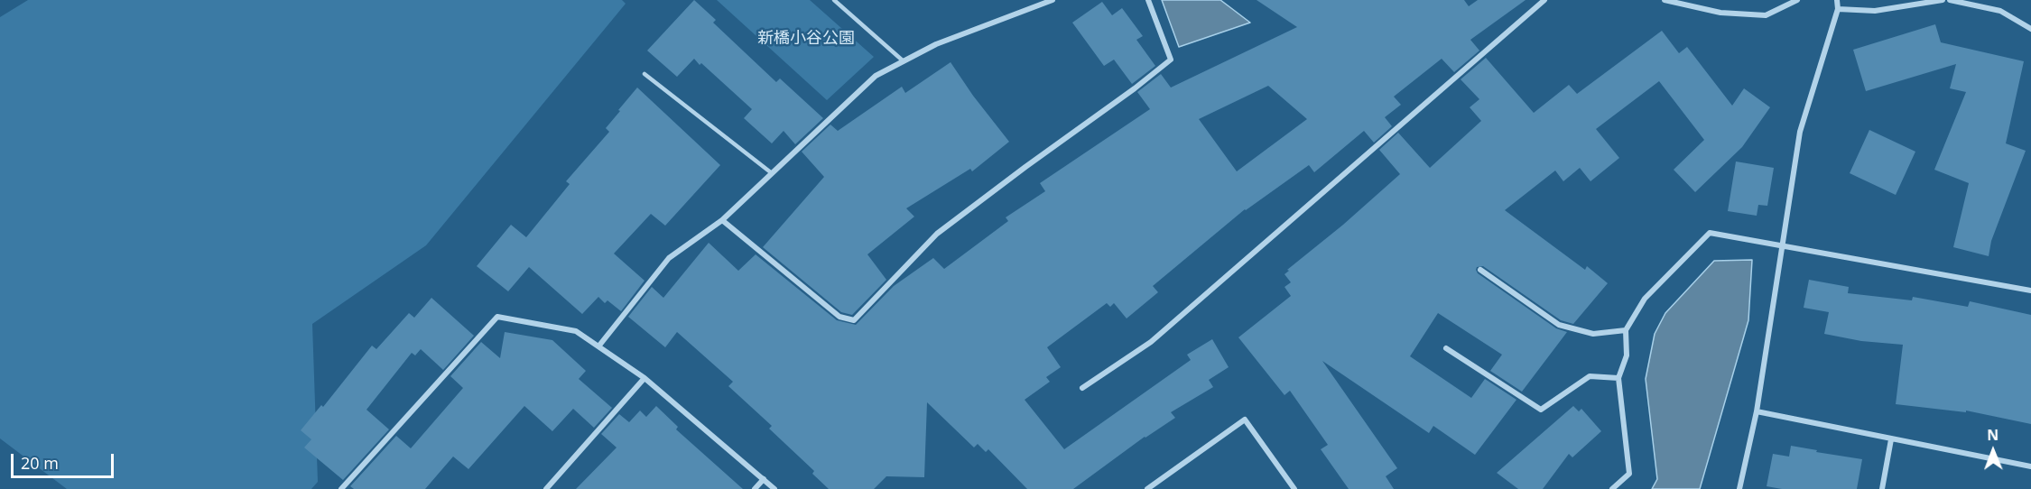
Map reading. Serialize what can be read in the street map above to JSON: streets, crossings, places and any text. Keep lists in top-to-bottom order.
{
  "parks": ["新橋小谷公園"],
  "scale_bar": "20 m",
  "north": "top"
}
